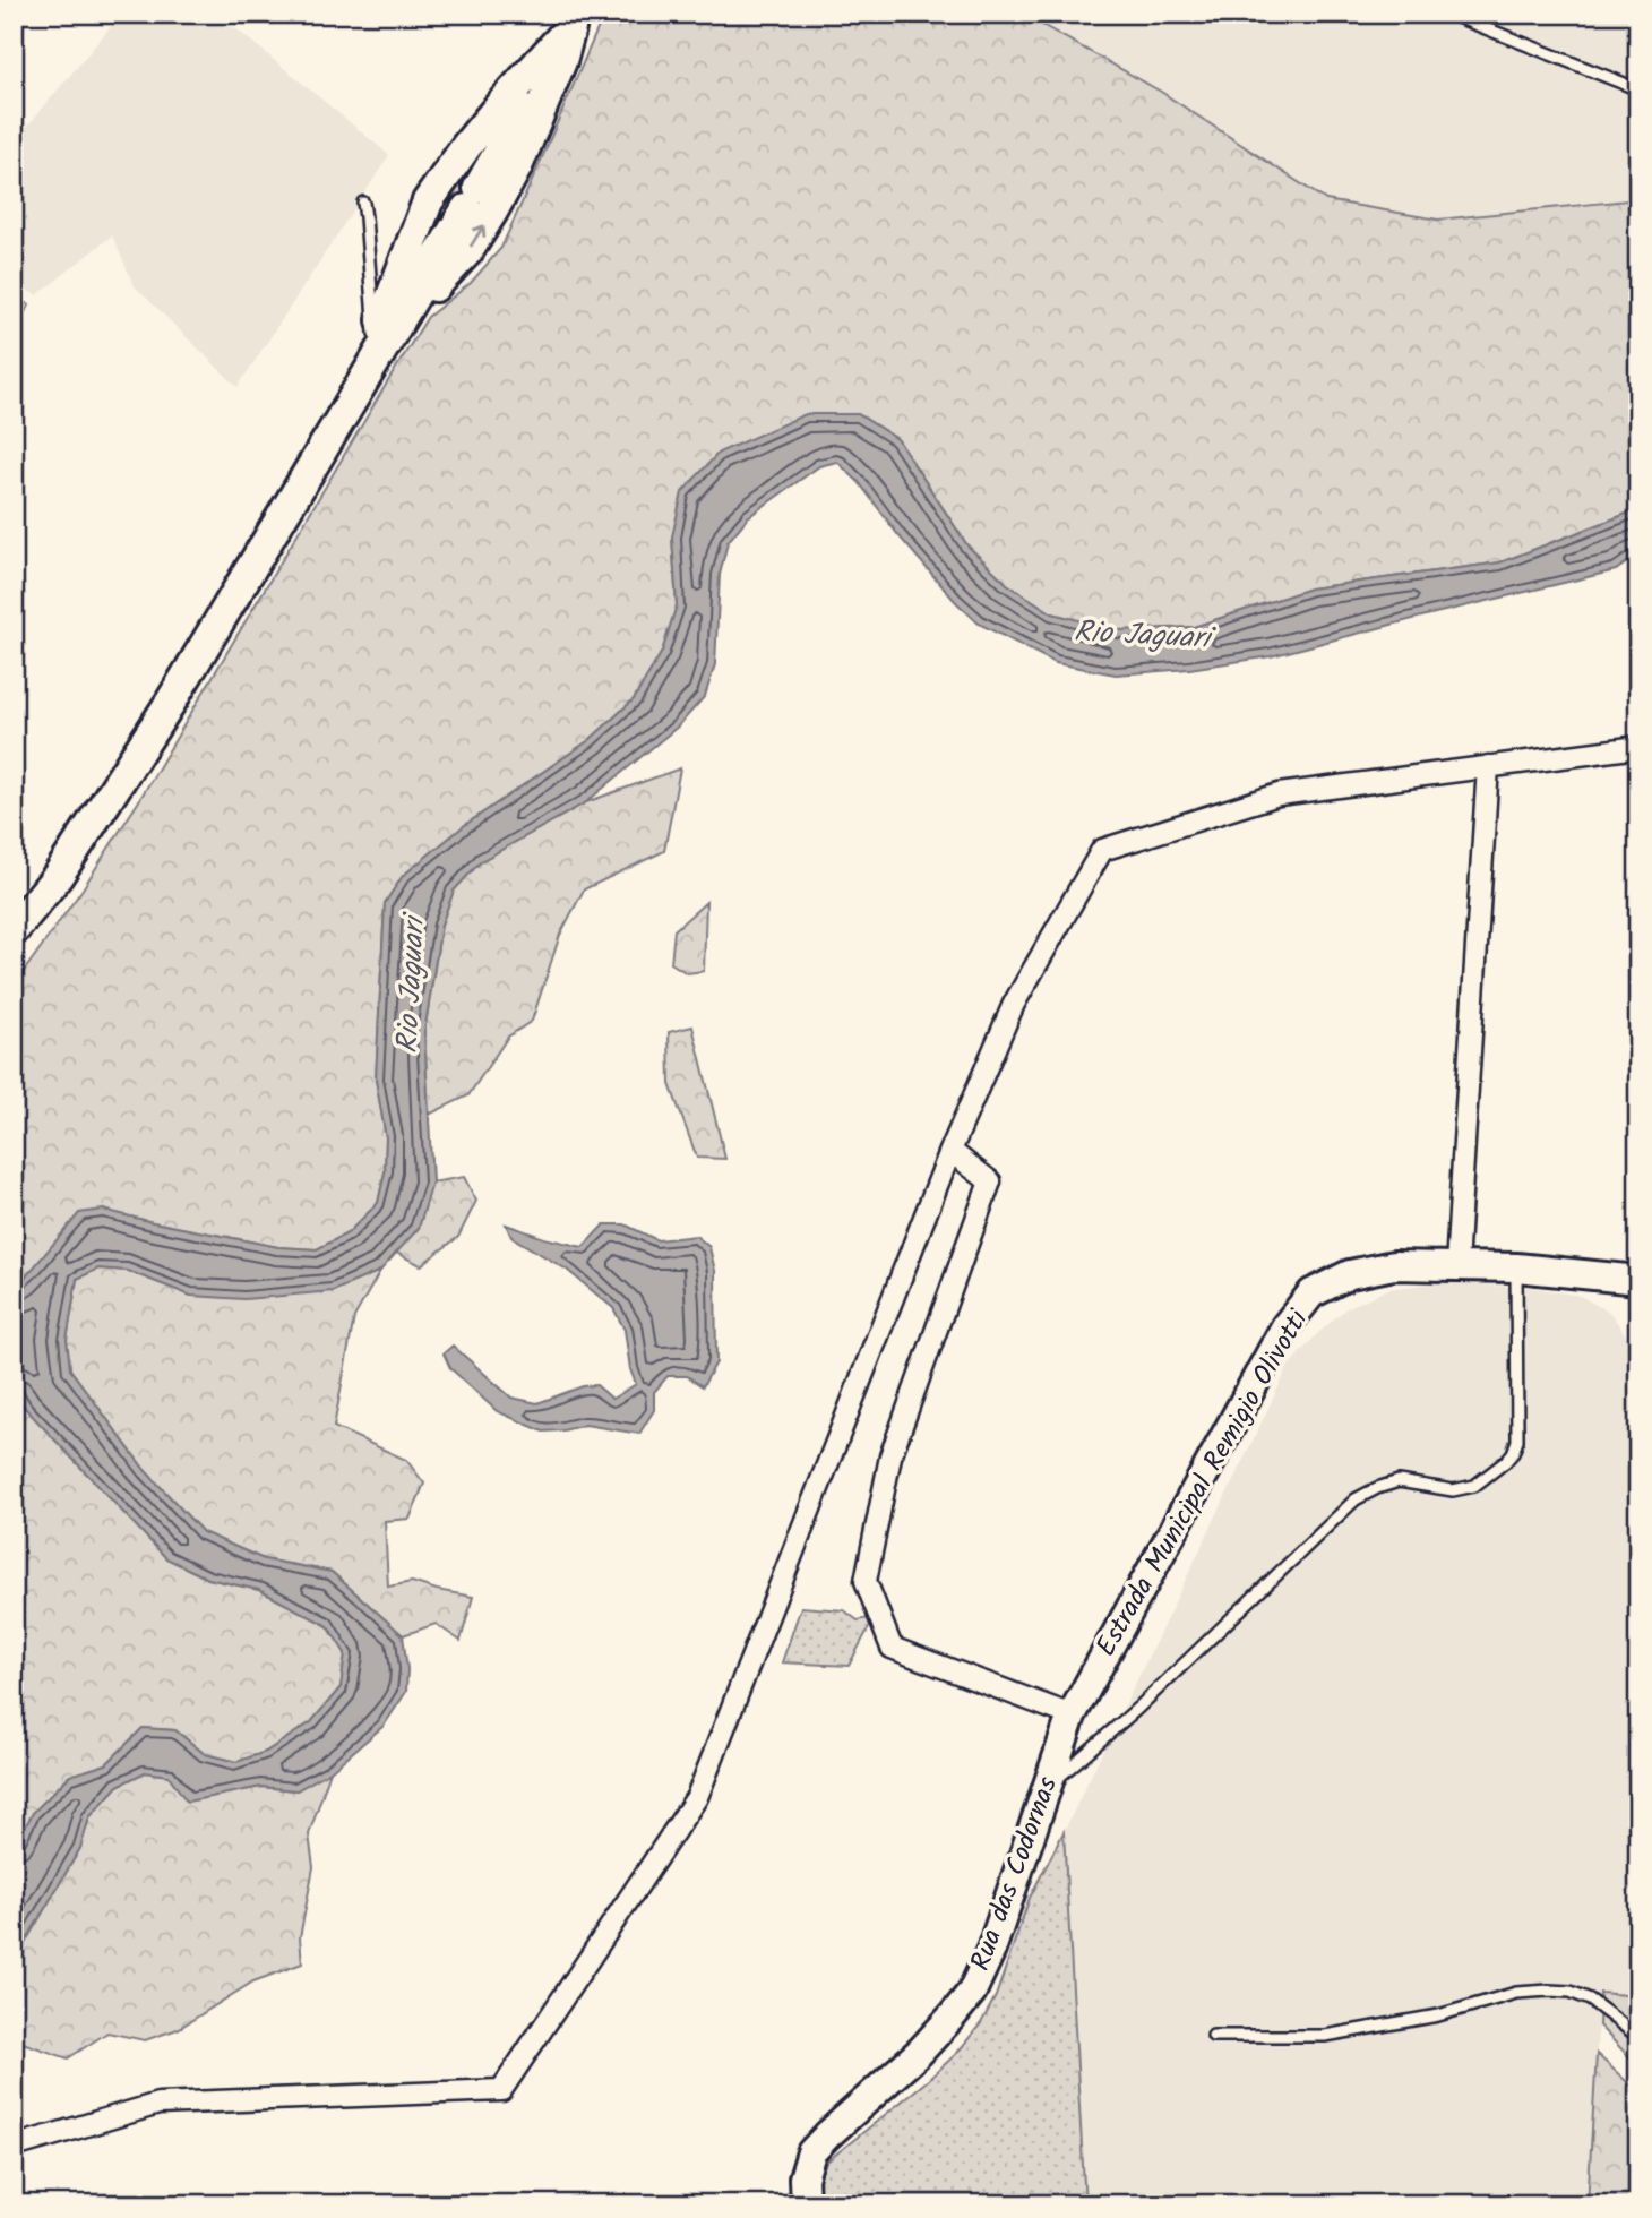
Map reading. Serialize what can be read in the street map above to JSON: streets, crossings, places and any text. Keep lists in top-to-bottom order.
{
  "streets": {
    "street": ["Estrada Municipal Remigio Olivotti", "Rua das Codornas"]
  },
  "crossings": [
    ["Estrada Municipal Remigio Olivotti", "Rua das Codornas"]
  ],
  "water": ["Rio Jaguari"]
}
